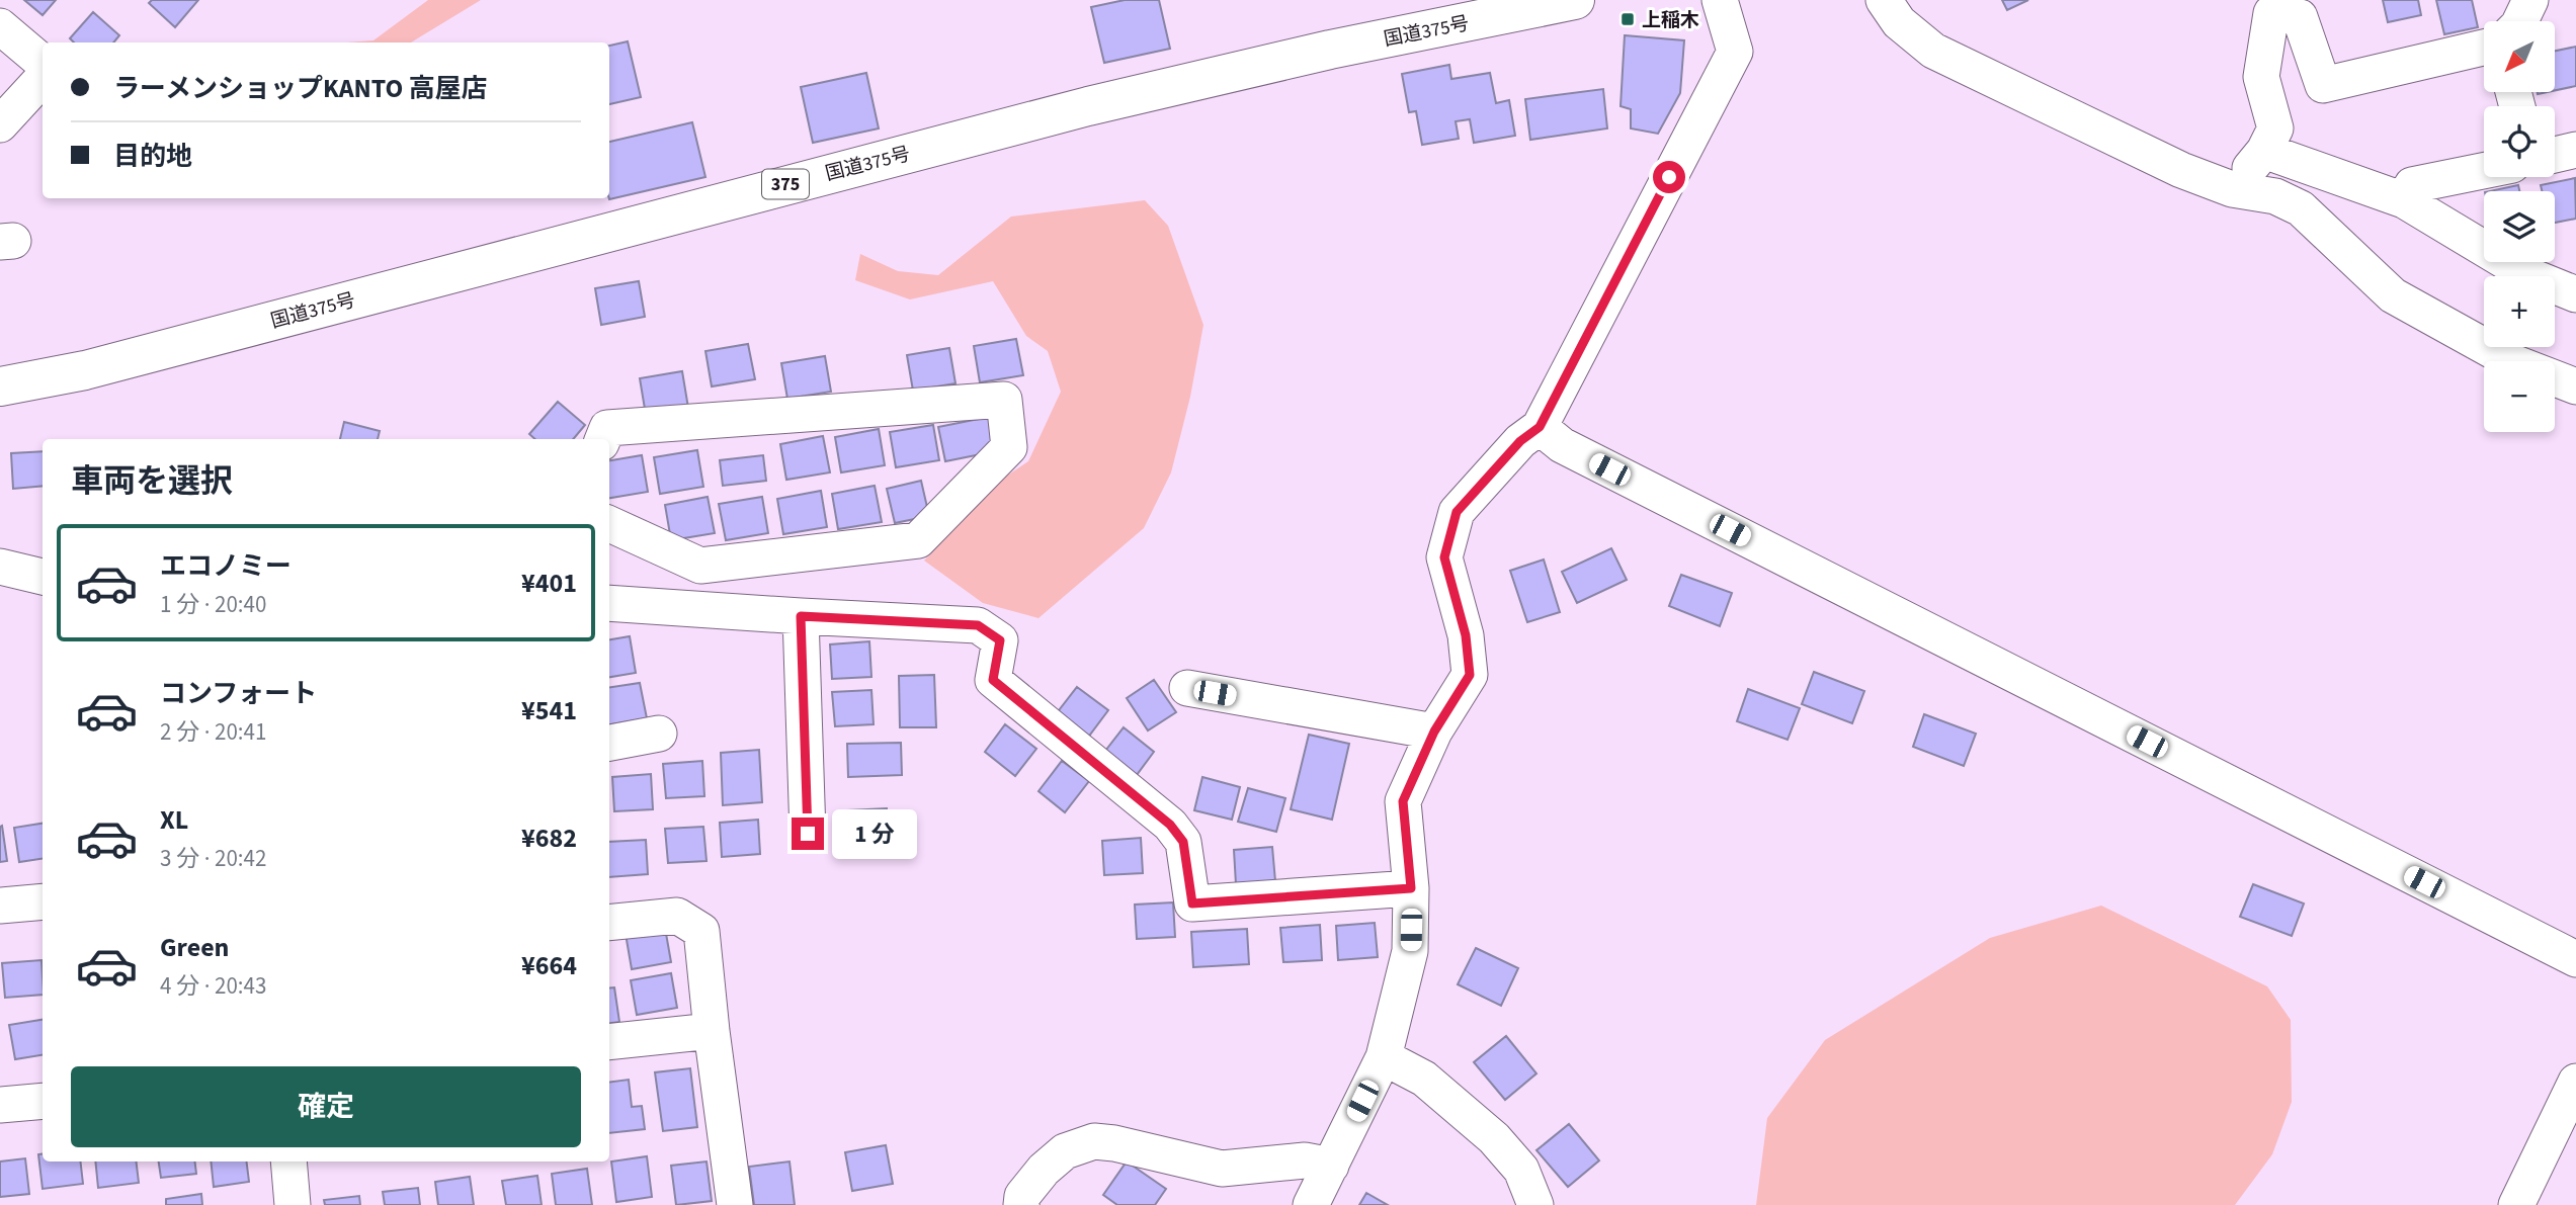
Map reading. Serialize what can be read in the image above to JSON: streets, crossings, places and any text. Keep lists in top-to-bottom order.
{
  "streets": {
    "highway": ["国道375号", "375"]
  },
  "places": {
    "transit": ["上稲木"]
  },
  "north": "bottom left",
  "page": {
    "map_buttons": ["+", "−"],
    "banner": ["ラーメンショップKANTO 高屋店", "目的地"],
    "heading": "車両を選択",
    "list": [
      {
        "name": "エコノミー",
        "note": "1 分 · 20:40",
        "value": "¥401"
      },
      {
        "name": "コンフォート",
        "note": "2 分 · 20:41",
        "value": "¥541"
      },
      {
        "name": "XL",
        "note": "3 分 · 20:42",
        "value": "¥682"
      },
      {
        "name": "Green",
        "note": "4 分 · 20:43",
        "value": "¥664"
      }
    ],
    "bubble": "1 分",
    "buttons": "確定"
  }
}
